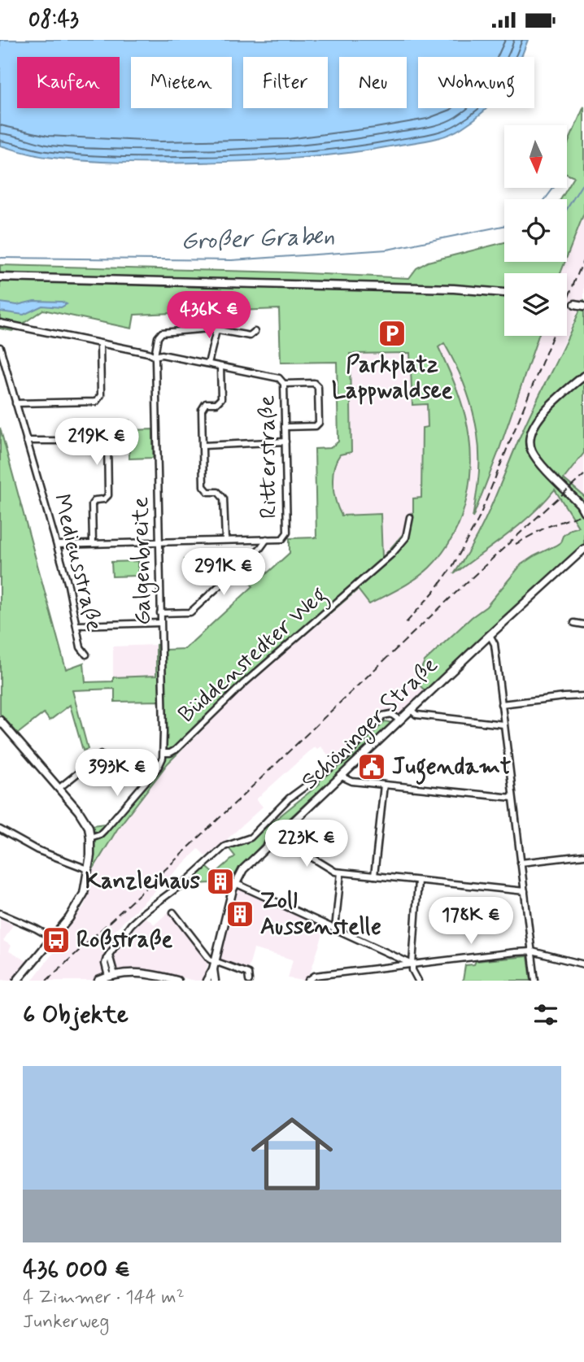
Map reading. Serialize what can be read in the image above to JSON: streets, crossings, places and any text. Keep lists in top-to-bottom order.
{
  "streets": {
    "main road": ["Schöninger Straße"],
    "street": [
      "Ritterstraße",
      "Galgenbreite",
      "Medicusstraße",
      "Büddenstedter Weg"
    ]
  },
  "crossings": [
    ["Ritterstraße", "Galgenbreite"],
    ["Ritterstraße", "Medicusstraße"],
    ["Galgenbreite", "Büddenstedter Weg"]
  ],
  "water": ["Großer Graben"],
  "places": {
    "parking": ["Parkplatz Lappwaldsee"],
    "public building": ["Jugendamt"],
    "building": ["Kanzleihaus", "Zoll Aussenstelle"],
    "bus stop": ["Roßstraße"]
  },
  "north": "bottom",
  "page": {
    "status": "08:43",
    "chip": [
      "Kaufen",
      "Mieten",
      "Filter",
      "Neu",
      "Wohnung"
    ],
    "price": [
      "436K €",
      "219K €",
      "291K €",
      "393K €",
      "223K €",
      "178K €"
    ],
    "heading": "6 Objekte",
    "list": [
      {
        "name": "436 000 €",
        "note": "4 Zimmer · 144 m² · Junkerweg"
      }
    ]
  }
}
